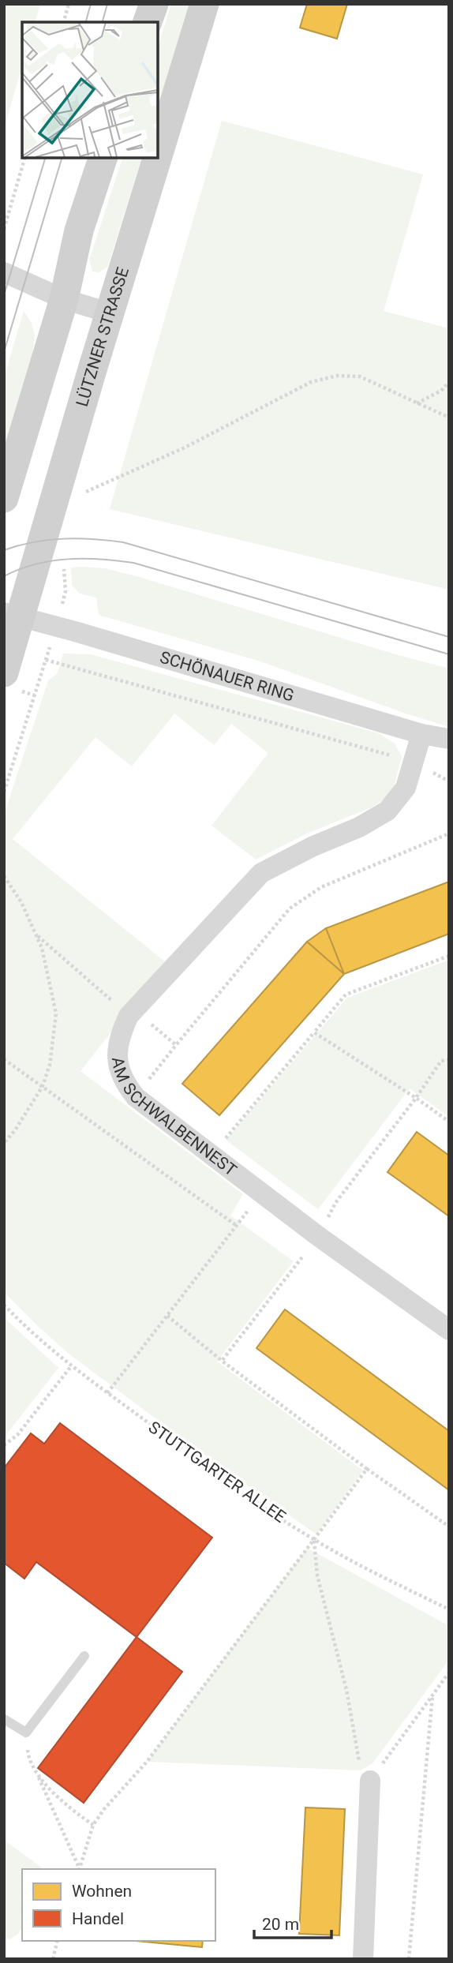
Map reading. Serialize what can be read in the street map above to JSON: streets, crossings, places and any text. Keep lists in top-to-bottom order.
{
  "streets": {
    "main road": ["LÜTZNER STRASSE"],
    "street": ["SCHÖNAUER RING", "AM SCHWALBENNEST"],
    "path": ["STUTTGARTER ALLEE"]
  },
  "crossings": [
    ["LÜTZNER STRASSE", "SCHÖNAUER RING"],
    ["SCHÖNAUER RING", "AM SCHWALBENNEST"]
  ],
  "legend": ["Wohnen", "Handel"],
  "scale_bar": "20 m"
}
